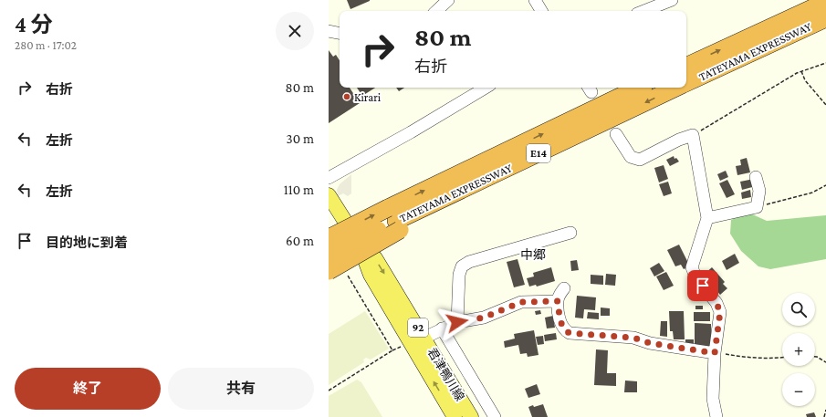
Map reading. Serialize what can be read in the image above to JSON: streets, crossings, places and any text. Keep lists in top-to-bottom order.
{
  "streets": {
    "highway": ["TATEYAMA EXPRESSWAY", "E14"],
    "main road": ["92", "君津鴨川線"]
  },
  "districts": ["中郷"],
  "places": ["Kirari"],
  "page": {
    "heading": ["4 分", "280 m · 17:02"],
    "turn": ["80 m", "右折"],
    "list": [
      {
        "name": "右折",
        "value": "80 m"
      },
      {
        "name": "左折",
        "value": "30 m"
      },
      {
        "name": "左折",
        "value": "110 m"
      },
      {
        "name": "目的地に到着",
        "value": "60 m"
      }
    ],
    "map_buttons": ["+", "−"],
    "buttons": ["終了", "共有"]
  }
}
